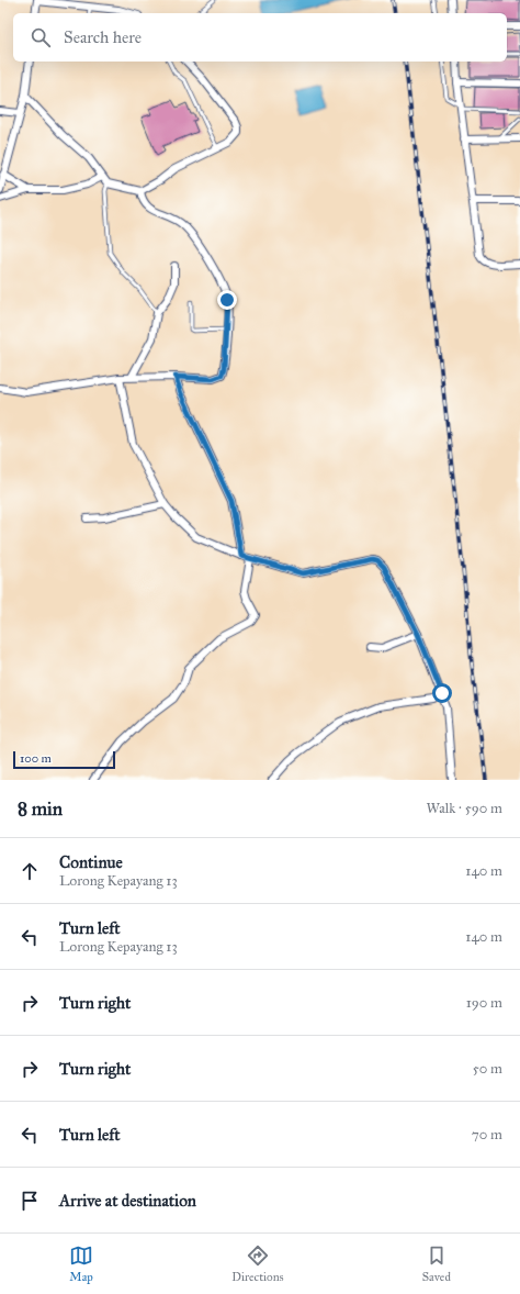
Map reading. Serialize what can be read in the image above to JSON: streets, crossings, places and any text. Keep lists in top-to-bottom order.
{
  "scale_bar": "100 m",
  "page": {
    "search": "Search here",
    "scale": "100 m",
    "heading": ["8 min", "Walk · 590 m"],
    "list": [
      ["Continue", "Lorong Kepayang 13", "140 m"],
      ["Turn left", "Lorong Kepayang 13", "140 m"],
      ["Turn right", "190 m"],
      ["Turn right", "50 m"],
      ["Turn left", "70 m"],
      "Arrive at destination"
    ],
    "nav": ["Map", "Directions", "Saved"]
  }
}
